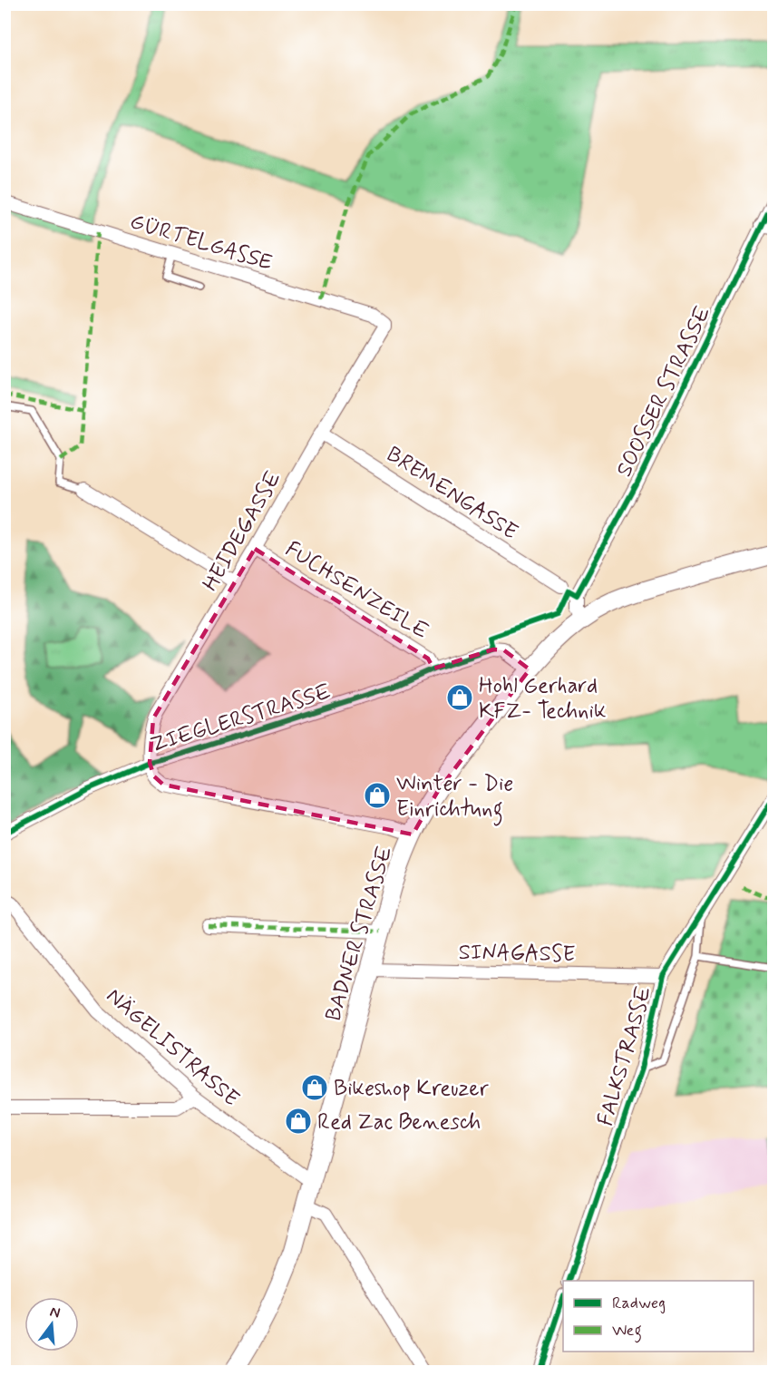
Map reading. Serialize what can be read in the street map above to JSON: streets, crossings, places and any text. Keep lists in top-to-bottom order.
{
  "streets": {
    "street": [
      "GÜRTELGASSE",
      "SOOSSER STRASSE",
      "BREMENGASSE",
      "HEIDEGASSE",
      "FUCHSENZEILE",
      "ZIEGLERSTRASSE",
      "BADNER STRASSE",
      "SINAGASSE",
      "NÄGELISTRASSE",
      "FALKSTRASSE"
    ]
  },
  "crossings": [
    ["GÜRTELGASSE", "HEIDEGASSE"],
    ["SOOSSER STRASSE", "BADNER STRASSE"],
    ["BREMENGASSE", "HEIDEGASSE"],
    ["HEIDEGASSE", "FUCHSENZEILE"],
    ["HEIDEGASSE", "ZIEGLERSTRASSE"],
    ["FUCHSENZEILE", "ZIEGLERSTRASSE"],
    ["ZIEGLERSTRASSE", "BADNER STRASSE"],
    ["BADNER STRASSE", "SINAGASSE"],
    ["BADNER STRASSE", "NÄGELISTRASSE"],
    ["SINAGASSE", "FALKSTRASSE"]
  ],
  "places": {
    "shop": [
      "Hohl Gerhard KFZ- Technik",
      "Winter - Die Einrichtung",
      "Bikeshop Kreuzer",
      "Red Zac Benesch"
    ]
  },
  "legend": ["Radweg", "Weg"],
  "north": "top"
}
